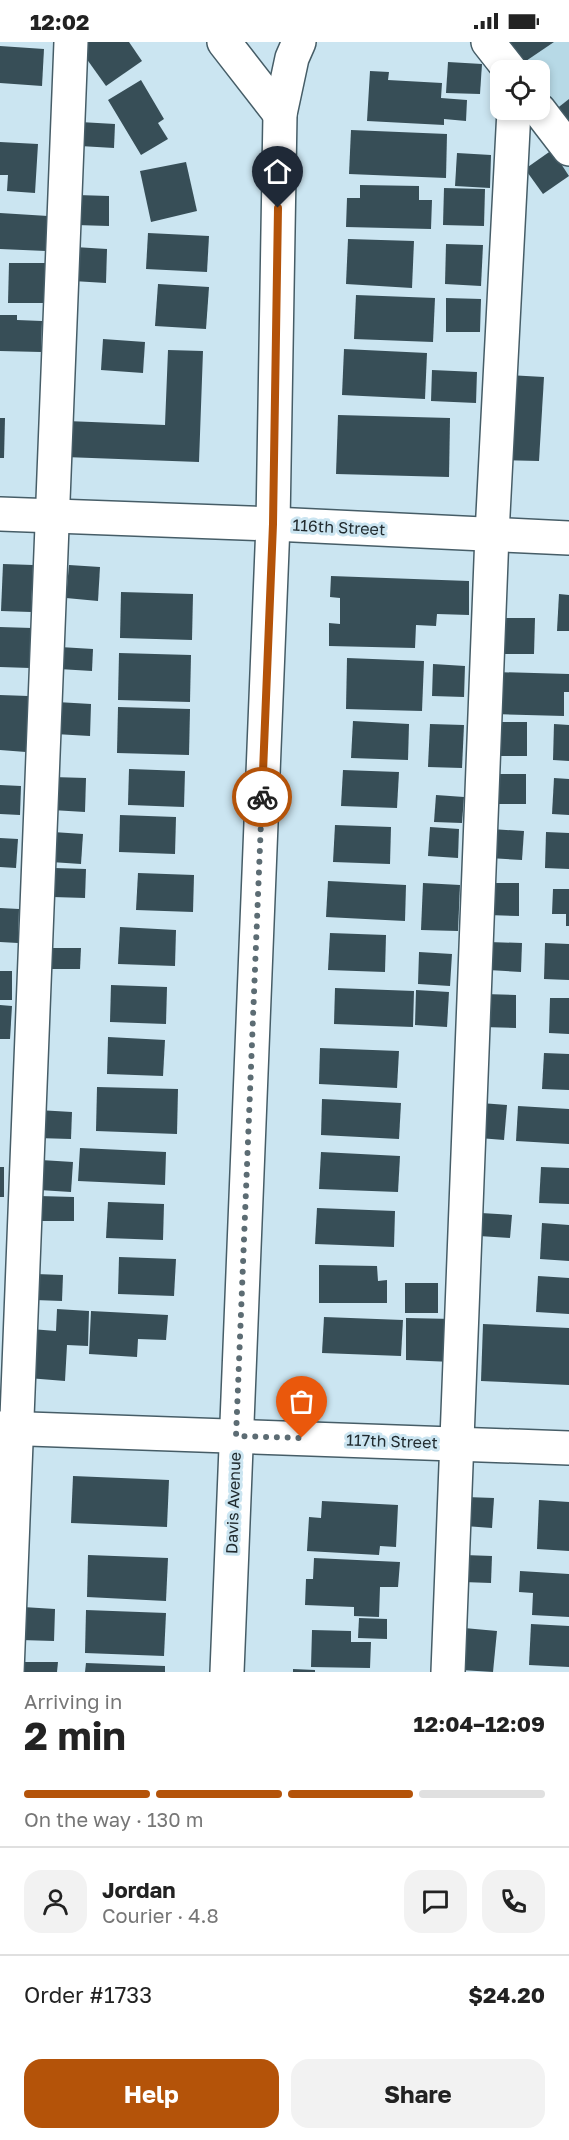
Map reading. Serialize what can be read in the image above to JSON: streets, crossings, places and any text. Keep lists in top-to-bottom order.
{
  "streets": {
    "street": ["116th Street", "117th Street", "Davis Avenue"]
  },
  "crossings": [
    ["116th Street", "Davis Avenue"],
    ["117th Street", "Davis Avenue"]
  ],
  "page": {
    "status": "12:02",
    "heading": ["2 min", "Arriving in", "12:04–12:09"],
    "panel": [
      "Jordan",
      "Courier · 4.8",
      "Order #1733",
      "$24.20"
    ],
    "bar": "On the way · 130 m",
    "buttons": ["Help", "Share"]
  }
}
